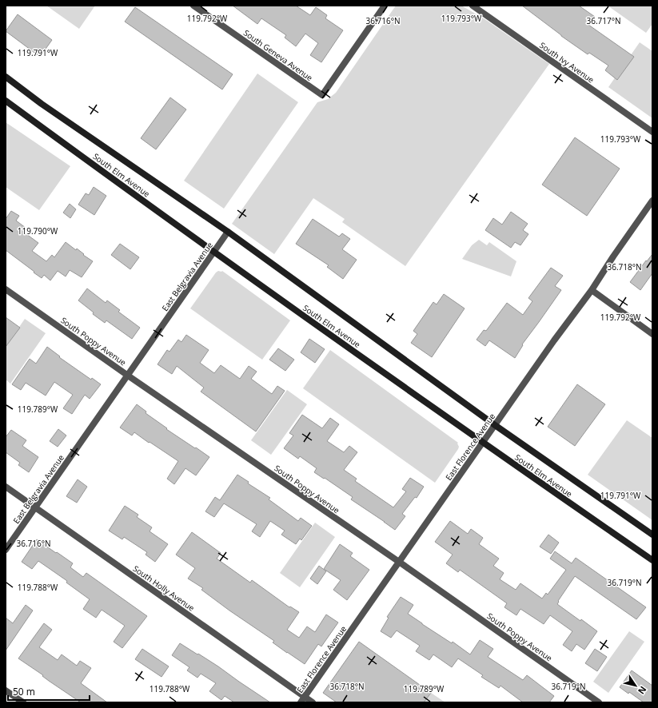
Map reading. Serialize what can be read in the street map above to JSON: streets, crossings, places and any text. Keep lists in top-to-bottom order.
{
  "streets": {
    "main road": ["South Elm Avenue"],
    "street": [
      "South Geneva Avenue",
      "South Ivy Avenue",
      "East Belgravia Avenue",
      "South Poppy Avenue",
      "East Florence Avenue",
      "South Holly Avenue"
    ]
  },
  "crossings": [
    ["South Elm Avenue", "East Belgravia Avenue"],
    ["South Elm Avenue", "East Florence Avenue"],
    ["East Belgravia Avenue", "South Poppy Avenue"],
    ["East Belgravia Avenue", "South Holly Avenue"],
    ["South Poppy Avenue", "East Florence Avenue"],
    ["East Florence Avenue", "South Holly Avenue"]
  ],
  "scale_bar": "50 m",
  "north": "bottom right",
  "coordinates": [
    "119.792°W",
    "119.793°W",
    "36.716°N",
    "36.717°N",
    "119.791°W",
    "119.790°W",
    "36.718°N",
    "119.789°W",
    "36.719°N",
    "119.788°W"
  ]
}
